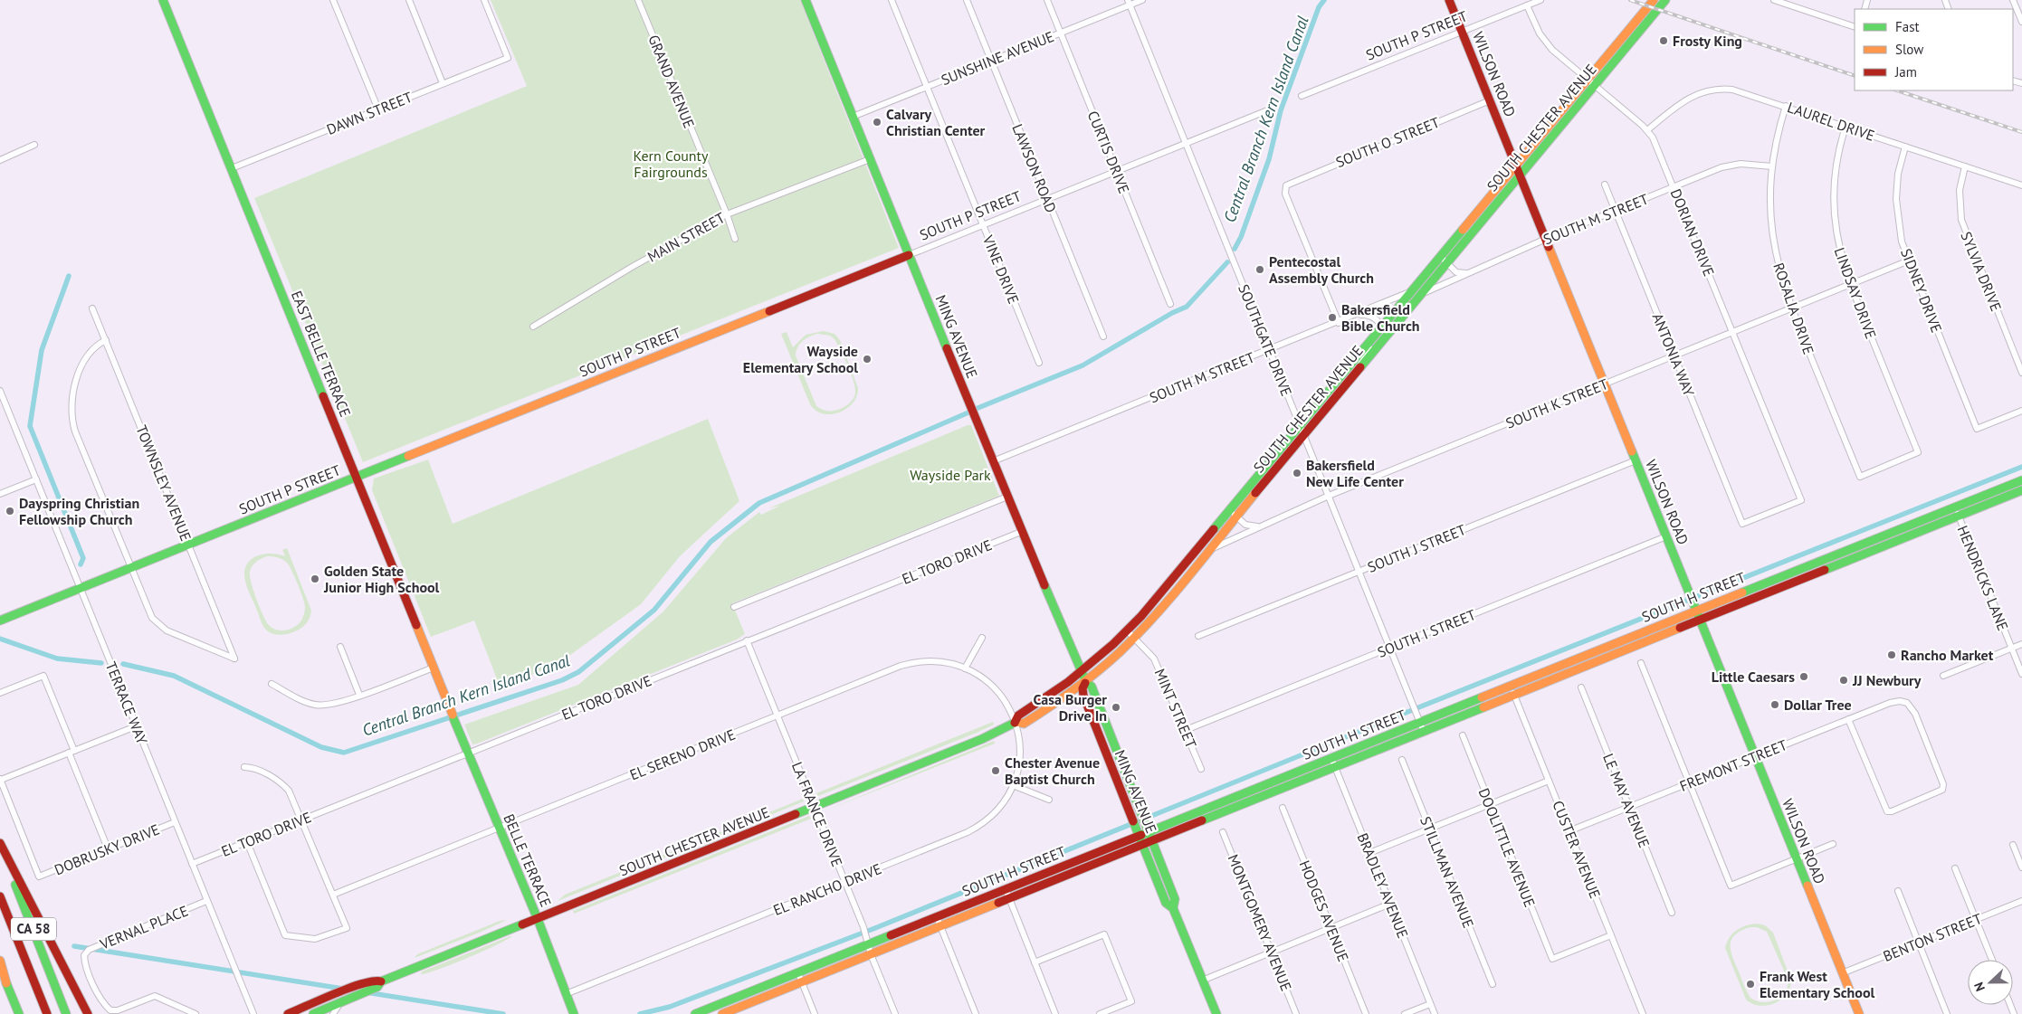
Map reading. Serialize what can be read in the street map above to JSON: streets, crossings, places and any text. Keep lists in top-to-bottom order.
{
  "streets": {
    "main road": [
      "SOUTH P STREET",
      "WILSON ROAD",
      "SOUTH CHESTER AVENUE",
      "MING AVENUE",
      "EAST BELLE TERRACE",
      "SOUTH H STREET",
      "BELLE TERRACE",
      "CA 58"
    ],
    "street": [
      "SUNSHINE AVENUE",
      "GRAND AVENUE",
      "DAWN STREET",
      "LAUREL DRIVE",
      "SOUTH O STREET",
      "CURTIS DRIVE",
      "LAWSON ROAD",
      "SOUTH M STREET",
      "DORIAN DRIVE",
      "MAIN STREET",
      "VINE DRIVE",
      "SYLVIA DRIVE",
      "SIDNEY DRIVE",
      "LINDSAY DRIVE",
      "ROSALIA DRIVE",
      "SOUTHGATE DRIVE",
      "ANTONIA WAY",
      "SOUTH K STREET",
      "TOWNSLEY AVENUE",
      "SOUTH J STREET",
      "EL TORO DRIVE",
      "HENDRICKS LANE",
      "SOUTH I STREET",
      "TERRACE WAY",
      "MINT STREET",
      "EL SERENO DRIVE",
      "FREMONT STREET",
      "LE MAY AVENUE",
      "LA FRANCE DRIVE",
      "DOOLITTLE AVENUE",
      "DOBRUSKY DRIVE",
      "CUSTER AVENUE",
      "STILLMAN AVENUE",
      "BRADLEY AVENUE",
      "EL RANCHO DRIVE",
      "HODGES AVENUE",
      "MONTGOMERY AVENUE",
      "VERNAL PLACE",
      "BENTON STREET"
    ]
  },
  "crossings": [
    ["SOUTH P STREET", "WILSON ROAD"],
    ["SOUTH P STREET", "CURTIS DRIVE"],
    ["SOUTH P STREET", "LAWSON ROAD"],
    ["SOUTH P STREET", "DORIAN DRIVE"],
    ["SOUTH P STREET", "VINE DRIVE"],
    ["SOUTH P STREET", "MING AVENUE"],
    ["SOUTH P STREET", "SOUTHGATE DRIVE"],
    ["SOUTH P STREET", "EAST BELLE TERRACE"],
    ["SOUTH P STREET", "TOWNSLEY AVENUE"],
    ["SOUTH P STREET", "TERRACE WAY"],
    ["SUNSHINE AVENUE", "CURTIS DRIVE"],
    ["SUNSHINE AVENUE", "LAWSON ROAD"],
    ["SUNSHINE AVENUE", "VINE DRIVE"],
    ["SUNSHINE AVENUE", "MING AVENUE"],
    ["SUNSHINE AVENUE", "SOUTHGATE DRIVE"],
    ["WILSON ROAD", "SOUTH CHESTER AVENUE"],
    ["WILSON ROAD", "SOUTH O STREET"],
    ["WILSON ROAD", "SOUTH M STREET"],
    ["WILSON ROAD", "SOUTH K STREET"],
    ["WILSON ROAD", "SOUTH J STREET"],
    ["WILSON ROAD", "SOUTH H STREET"],
    ["WILSON ROAD", "SOUTH I STREET"],
    ["WILSON ROAD", "FREMONT STREET"],
    ["WILSON ROAD", "BENTON STREET"],
    ["GRAND AVENUE", "MAIN STREET"],
    ["DAWN STREET", "EAST BELLE TERRACE"],
    ["LAUREL DRIVE", "DORIAN DRIVE"],
    ["LAUREL DRIVE", "SYLVIA DRIVE"],
    ["LAUREL DRIVE", "SIDNEY DRIVE"],
    ["LAUREL DRIVE", "LINDSAY DRIVE"],
    ["LAUREL DRIVE", "ROSALIA DRIVE"],
    ["SOUTH CHESTER AVENUE", "SOUTH M STREET"],
    ["SOUTH CHESTER AVENUE", "DORIAN DRIVE"],
    ["SOUTH CHESTER AVENUE", "MING AVENUE"],
    ["SOUTH CHESTER AVENUE", "SOUTHGATE DRIVE"],
    ["SOUTH CHESTER AVENUE", "SOUTH K STREET"],
    ["SOUTH CHESTER AVENUE", "MINT STREET"],
    ["SOUTH CHESTER AVENUE", "EL SERENO DRIVE"],
    ["SOUTH CHESTER AVENUE", "LA FRANCE DRIVE"],
    ["SOUTH CHESTER AVENUE", "BELLE TERRACE"],
    ["SOUTH CHESTER AVENUE", "EL RANCHO DRIVE"],
    ["SOUTH O STREET", "SOUTH M STREET"],
    ["SOUTH M STREET", "DORIAN DRIVE"],
    ["SOUTH M STREET", "ROSALIA DRIVE"],
    ["SOUTH M STREET", "MING AVENUE"],
    ["SOUTH M STREET", "SOUTHGATE DRIVE"],
    ["SOUTH M STREET", "ANTONIA WAY"],
    ["DORIAN DRIVE", "ANTONIA WAY"],
    ["DORIAN DRIVE", "SOUTH K STREET"],
    ["MAIN STREET", "MING AVENUE"],
    ["SIDNEY DRIVE", "SOUTH K STREET"],
    ["LINDSAY DRIVE", "ROSALIA DRIVE"],
    ["LINDSAY DRIVE", "SOUTH K STREET"],
    ["ROSALIA DRIVE", "SOUTH K STREET"],
    ["MING AVENUE", "EL TORO DRIVE"],
    ["MING AVENUE", "SOUTH H STREET"],
    ["SOUTHGATE DRIVE", "SOUTH K STREET"],
    ["SOUTHGATE DRIVE", "SOUTH J STREET"],
    ["SOUTHGATE DRIVE", "SOUTH H STREET"],
    ["SOUTHGATE DRIVE", "SOUTH I STREET"],
    ["EAST BELLE TERRACE", "BELLE TERRACE"],
    ["ANTONIA WAY", "SOUTH K STREET"],
    ["EL TORO DRIVE", "TERRACE WAY"],
    ["EL TORO DRIVE", "LA FRANCE DRIVE"],
    ["EL TORO DRIVE", "BELLE TERRACE"],
    ["HENDRICKS LANE", "SOUTH H STREET"],
    ["SOUTH H STREET", "LA FRANCE DRIVE"],
    ["SOUTH H STREET", "CUSTER AVENUE"],
    ["SOUTH H STREET", "BRADLEY AVENUE"],
    ["SOUTH I STREET", "MINT STREET"],
    ["TERRACE WAY", "DOBRUSKY DRIVE"],
    ["TERRACE WAY", "VERNAL PLACE"],
    ["EL SERENO DRIVE", "LA FRANCE DRIVE"],
    ["EL SERENO DRIVE", "BELLE TERRACE"],
    ["EL SERENO DRIVE", "EL RANCHO DRIVE"],
    ["FREMONT STREET", "LE MAY AVENUE"],
    ["FREMONT STREET", "CUSTER AVENUE"],
    ["LA FRANCE DRIVE", "EL RANCHO DRIVE"],
    ["DOOLITTLE AVENUE", "CUSTER AVENUE"],
    ["BELLE TERRACE", "EL RANCHO DRIVE"]
  ],
  "water": ["Central Branch Kern Island Canal"],
  "parks": ["Kern County Fairgrounds", "Wayside Park"],
  "places": [
    "Frosty King",
    "Calvary Christian Center",
    "Pentecostal Assembly Church",
    "Bakersfield Bible Church",
    "Wayside Elementary School",
    "Bakersfield New Life Center",
    "Dayspring Christian Fellowship Church",
    "Golden State Junior High School",
    "Rancho Market",
    "Little Caesars",
    "JJ Newbury",
    "Dollar Tree",
    "Casa Burger Drive In",
    "Chester Avenue Baptist Church",
    "Frank West Elementary School"
  ],
  "legend": ["Fast", "Slow", "Jam"],
  "north": "left"
}
